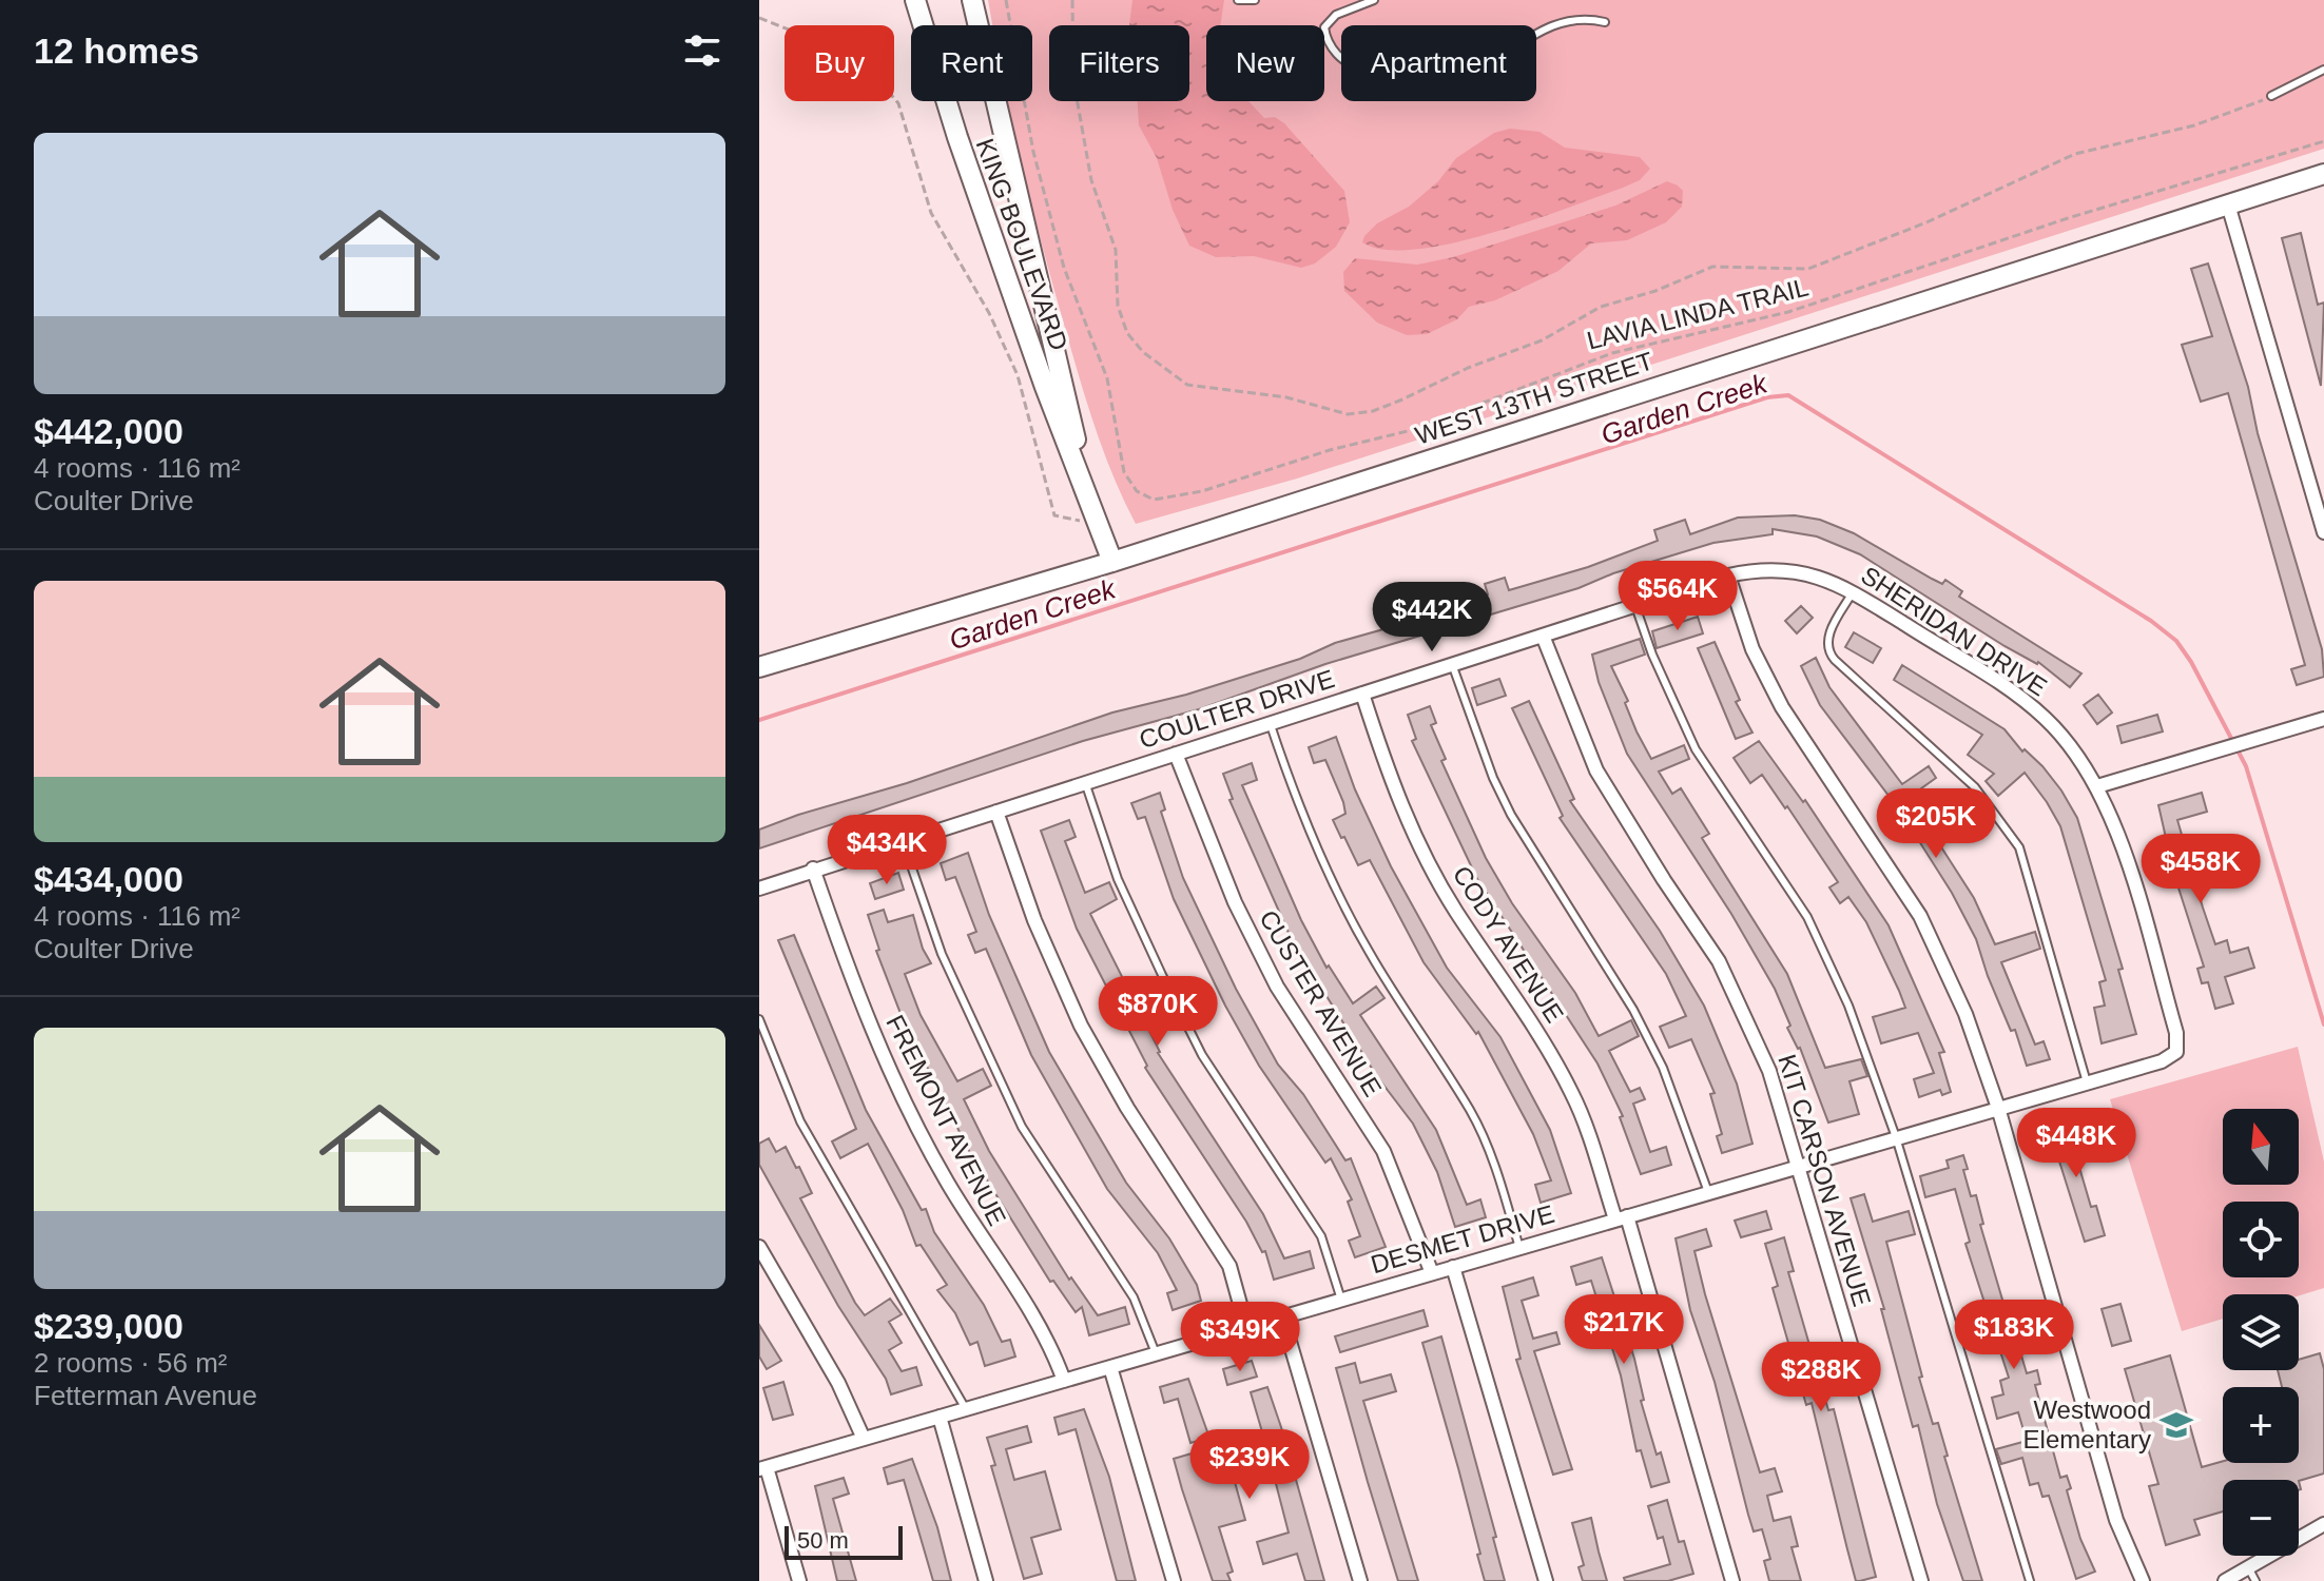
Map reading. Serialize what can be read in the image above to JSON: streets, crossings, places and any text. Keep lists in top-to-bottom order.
{
  "streets": {
    "main road": ["KING BOULEVARD", "WEST 13TH STREET"],
    "street": [
      "SHERIDAN DRIVE",
      "COULTER DRIVE",
      "CODY AVENUE",
      "CUSTER AVENUE",
      "FREMONT AVENUE",
      "KIT CARSON AVENUE",
      "DESMET DRIVE"
    ],
    "path": ["LAVIA LINDA TRAIL"]
  },
  "crossings": [
    ["KING BOULEVARD", "WEST 13TH STREET"],
    ["SHERIDAN DRIVE", "COULTER DRIVE"],
    ["SHERIDAN DRIVE", "DESMET DRIVE"],
    ["COULTER DRIVE", "CODY AVENUE"],
    ["COULTER DRIVE", "CUSTER AVENUE"],
    ["COULTER DRIVE", "FREMONT AVENUE"],
    ["COULTER DRIVE", "KIT CARSON AVENUE"],
    ["CODY AVENUE", "DESMET DRIVE"],
    ["CUSTER AVENUE", "DESMET DRIVE"],
    ["FREMONT AVENUE", "DESMET DRIVE"],
    ["KIT CARSON AVENUE", "DESMET DRIVE"]
  ],
  "water": ["Garden Creek"],
  "places": {
    "school or university": ["Westwood Elementary"]
  },
  "scale_bar": "50 m",
  "north": "top",
  "page": {
    "heading": "12 homes",
    "chip": [
      "Buy",
      "Rent",
      "Filters",
      "New",
      "Apartment"
    ],
    "list": [
      {
        "name": "$442,000",
        "note": "4 rooms · 116 m² · Coulter Drive"
      },
      {
        "name": "$434,000",
        "note": "4 rooms · 116 m² · Coulter Drive"
      },
      {
        "name": "$239,000",
        "note": "2 rooms · 56 m² · Fetterman Avenue"
      }
    ],
    "price": [
      "$564K",
      "$442K",
      "$205K",
      "$434K",
      "$458K",
      "$870K",
      "$448K",
      "$217K",
      "$183K",
      "$349K",
      "$288K",
      "$239K"
    ],
    "map_buttons": ["+", "−"],
    "scale": "50 m"
  }
}
